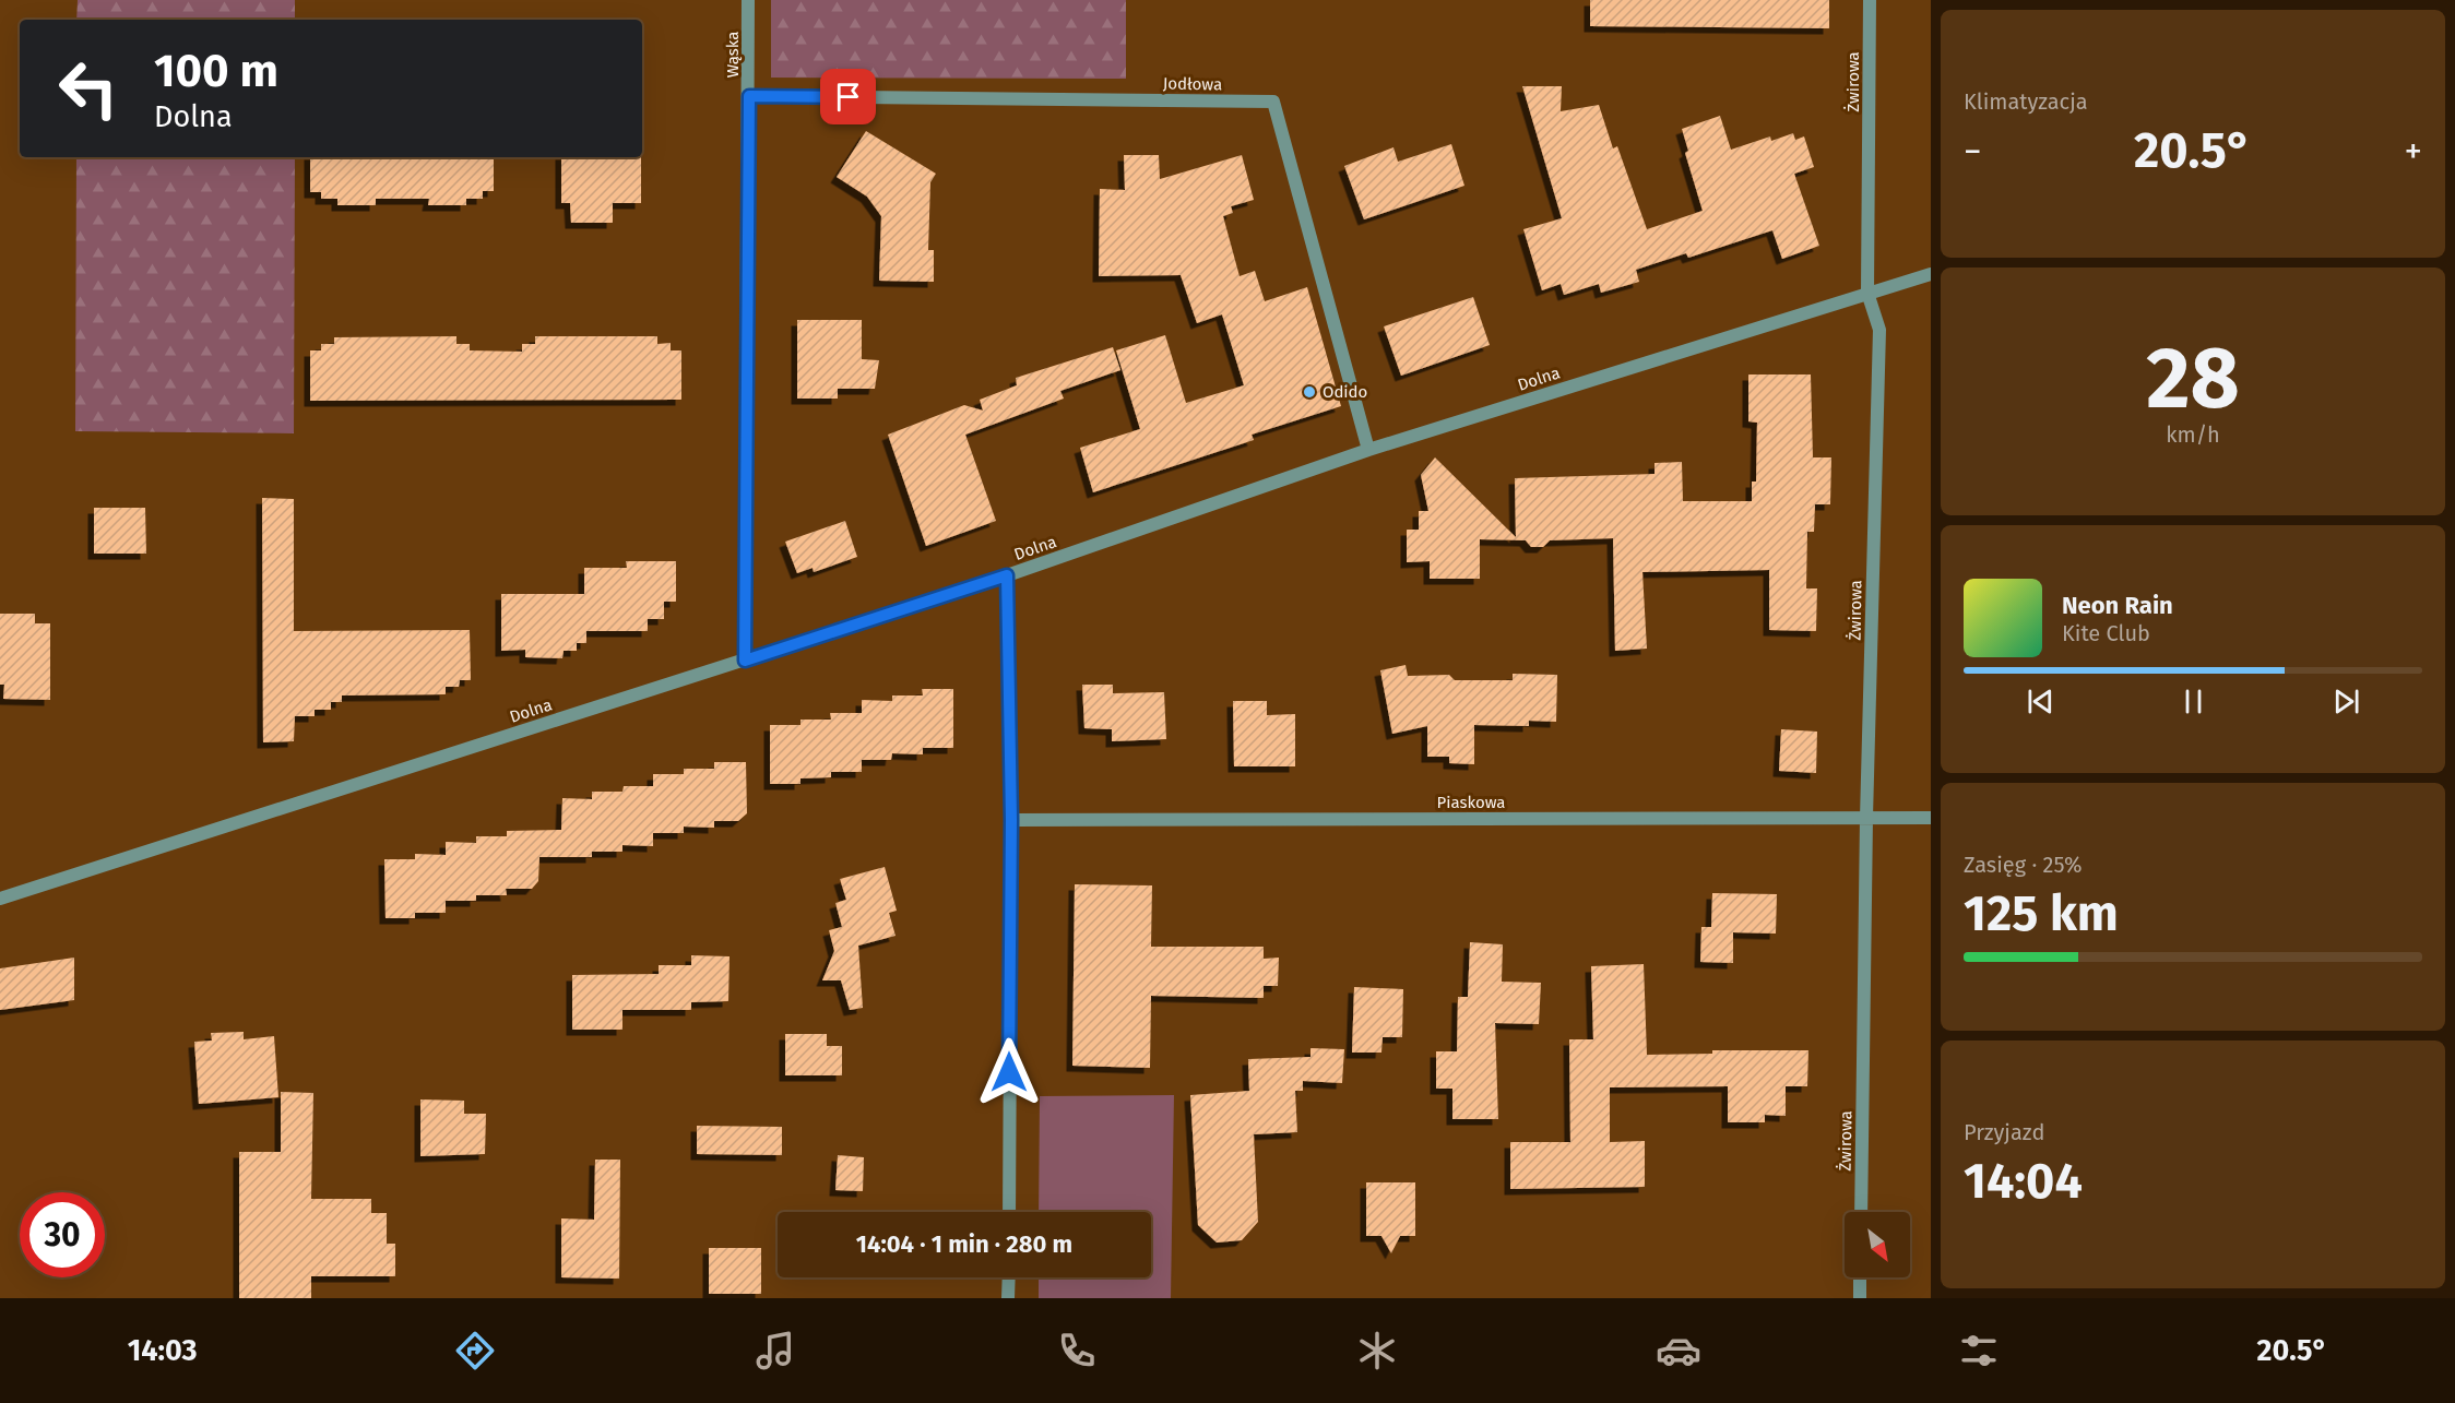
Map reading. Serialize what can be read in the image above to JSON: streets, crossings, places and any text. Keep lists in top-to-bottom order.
{
  "streets": {
    "street": [
      "Wąska",
      "Żwirowa",
      "Jodłowa",
      "Dolna",
      "Piaskowa"
    ]
  },
  "crossings": [
    ["Wąska", "Jodłowa"],
    ["Wąska", "Dolna"],
    ["Żwirowa", "Dolna"],
    ["Żwirowa", "Piaskowa"],
    ["Jodłowa", "Dolna"]
  ],
  "places": ["Odido"],
  "north": "bottom right",
  "page": {
    "tile": [
      "Klimatyzacja",
      ["28", "km/h"],
      ["Zasięg · 25%", "125 km"],
      ["Przyjazd", "14:04"]
    ],
    "turn": ["100 m", "Dolna"],
    "heat": ["−", "20.5°", "+"],
    "song": ["Neon Rain", "Kite Club"],
    "limit": "30",
    "trip": "14:04 · 1 min · 280 m",
    "tabs": ["14:03", "20.5°"]
  }
}
